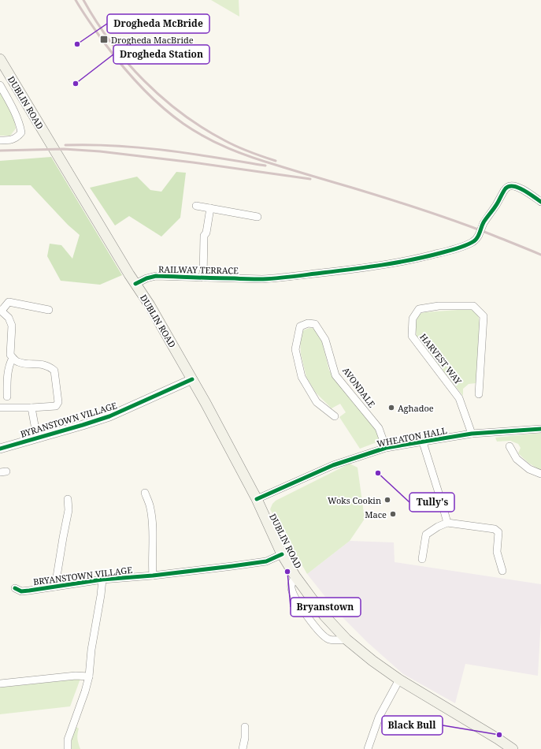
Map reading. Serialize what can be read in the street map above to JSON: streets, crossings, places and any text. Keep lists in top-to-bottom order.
{
  "streets": {
    "main road": ["DUBLIN ROAD"],
    "street": [
      "RAILWAY TERRACE",
      "HARVEST WAY",
      "AVONDALE",
      "BYRANSTOWN VILLAGE",
      "WHEATON HALL",
      "BRYANSTOWN VILLAGE"
    ]
  },
  "crossings": [
    ["DUBLIN ROAD", "RAILWAY TERRACE"],
    ["DUBLIN ROAD", "BYRANSTOWN VILLAGE"],
    ["DUBLIN ROAD", "WHEATON HALL"],
    ["DUBLIN ROAD", "BRYANSTOWN VILLAGE"],
    ["HARVEST WAY", "WHEATON HALL"],
    ["AVONDALE", "WHEATON HALL"]
  ],
  "places": {
    "transit": ["Drogheda MacBride"],
    "other": [
      "Drogheda McBride",
      "Drogheda Station",
      "Aghadoe",
      "Tully's",
      "Woks Cookin",
      "Mace",
      "Bryanstown",
      "Black Bull"
    ]
  }
}
